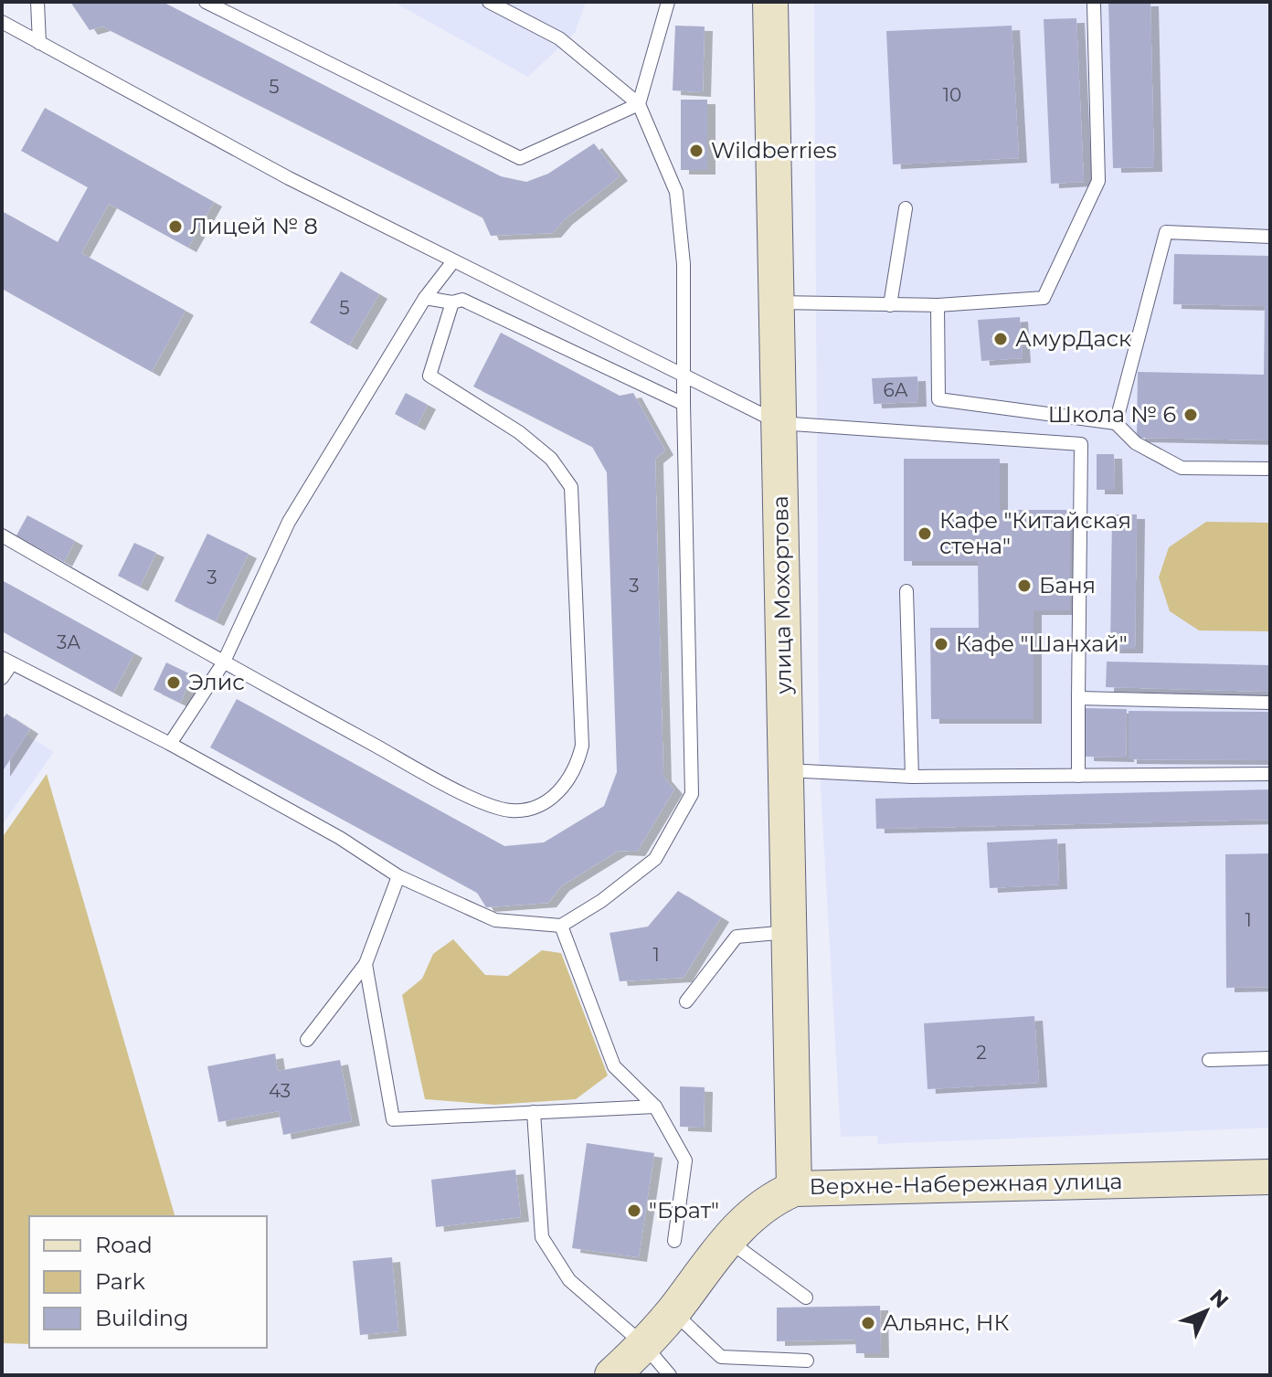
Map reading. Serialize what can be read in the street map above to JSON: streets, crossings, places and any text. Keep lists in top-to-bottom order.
{
  "streets": {
    "street": ["улица Мохортова", "Верхне-Набережная улица"]
  },
  "crossings": [
    ["улица Мохортова", "Верхне-Набережная улица"]
  ],
  "places": [
    "Wildberries",
    "Лицей № 8",
    "АмурДаск",
    "Школа № 6",
    "Кафе \"Китайская стена\"",
    "Баня",
    "Кафе \"Шанхай\"",
    "Элис",
    "\"Брат\"",
    "Альянс, НК"
  ],
  "house_numbers": [
    "5",
    "10",
    "5",
    "6А",
    "3",
    "3",
    "3А",
    "1",
    "1",
    "2",
    "43"
  ],
  "legend": ["Road", "Park", "Building"],
  "north": "top right"
}
